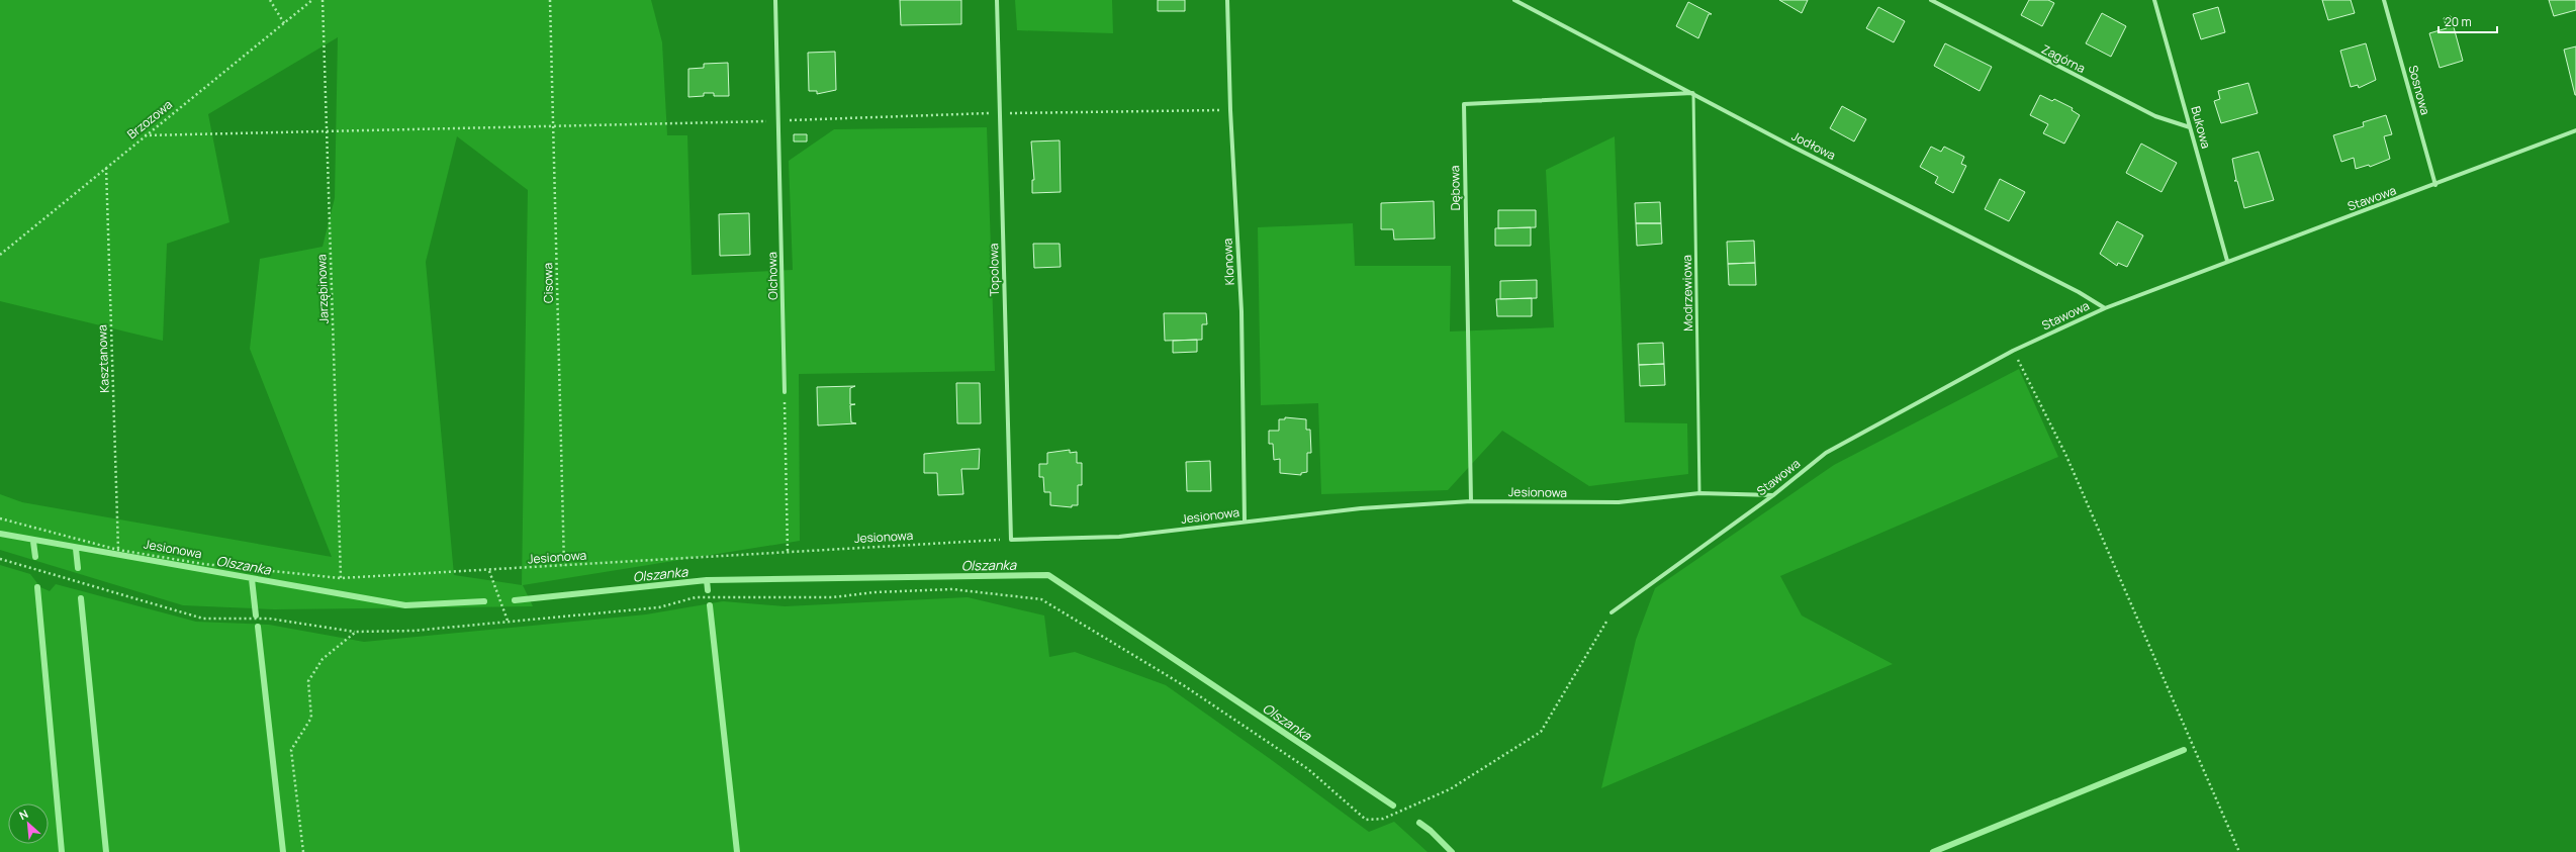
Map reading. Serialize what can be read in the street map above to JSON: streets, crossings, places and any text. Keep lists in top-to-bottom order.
{
  "streets": {
    "street": [
      "Zagórna",
      "Sosnowa",
      "Bukowa",
      "Jodłowa",
      "Dębowa",
      "Stawowa",
      "Klonowa",
      "Topolowa",
      "Olchowa",
      "Jesionowa"
    ],
    "lane": ["Modrzewiowa"],
    "path": [
      "Brzozowa",
      "Cisowa",
      "Jarzębinowa",
      "Kasztanowa"
    ]
  },
  "crossings": [
    ["Zagórna", "Bukowa"],
    ["Sosnowa", "Stawowa"],
    ["Brzozowa", "Kasztanowa"],
    ["Bukowa", "Stawowa"],
    ["Jodłowa", "Dębowa"],
    ["Jodłowa", "Stawowa"],
    ["Jodłowa", "Modrzewiowa"],
    ["Dębowa", "Modrzewiowa"],
    ["Dębowa", "Jesionowa"],
    ["Stawowa", "Jesionowa"],
    ["Klonowa", "Jesionowa"],
    ["Topolowa", "Jesionowa"],
    ["Cisowa", "Jesionowa"],
    ["Jarzębinowa", "Jesionowa"],
    ["Modrzewiowa", "Jesionowa"],
    ["Kasztanowa", "Jesionowa"]
  ],
  "water": ["Olszanka"],
  "scale_bar": "20 m",
  "north": "top left"
}
